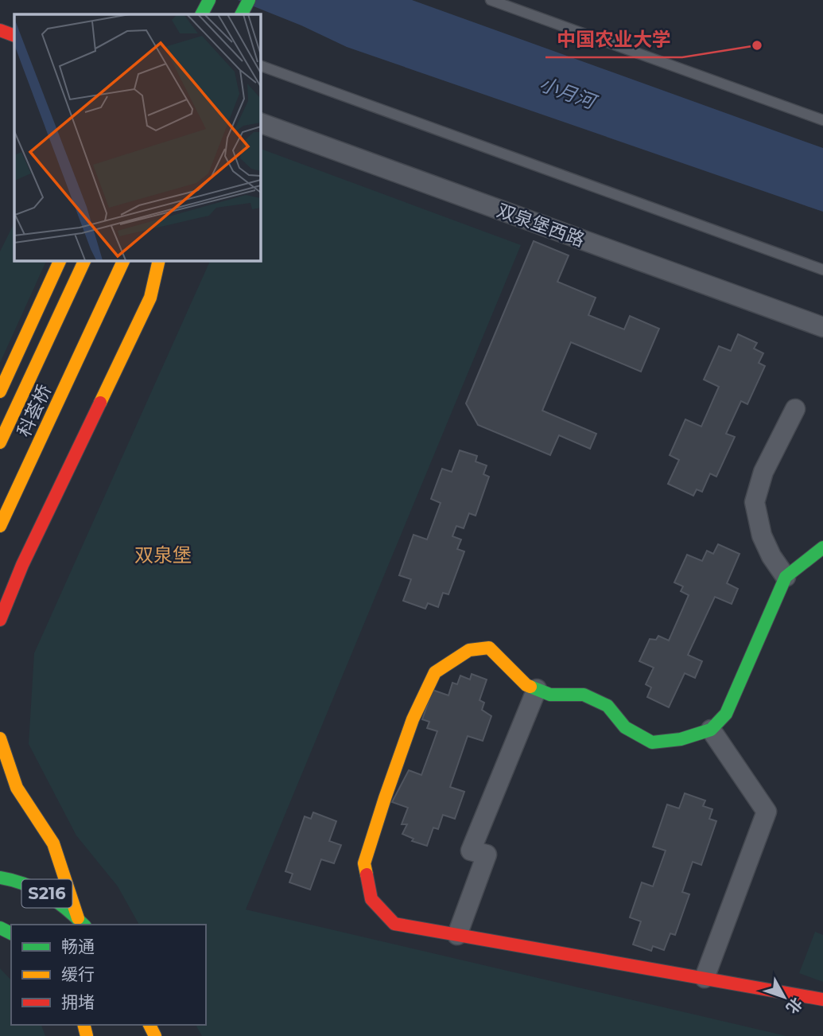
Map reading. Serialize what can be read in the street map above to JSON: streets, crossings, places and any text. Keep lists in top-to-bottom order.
{
  "streets": {
    "main road": ["科荟桥", "S216"],
    "street": ["双泉堡西路"]
  },
  "districts": ["双泉堡"],
  "water": ["小月河"],
  "places": ["中国农业大学"],
  "legend": ["畅通", "缓行", "拥堵"],
  "north": "bottom right"
}
